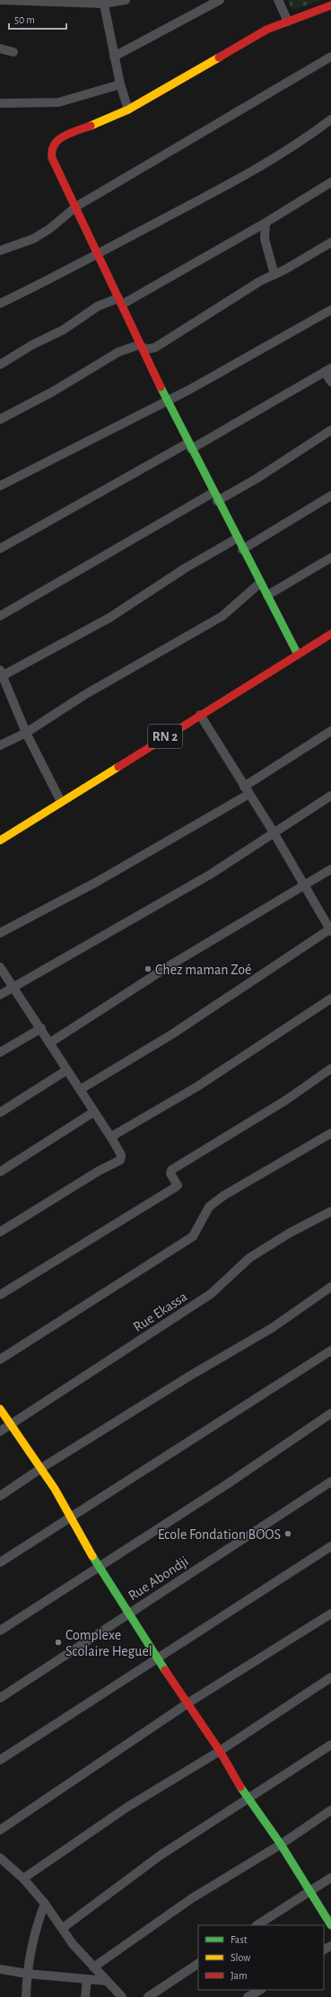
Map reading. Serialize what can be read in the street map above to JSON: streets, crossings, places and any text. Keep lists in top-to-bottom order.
{
  "streets": {
    "main road": ["RN 2"],
    "street": ["Rue Ekassa", "Rue Abondji"]
  },
  "places": ["Chez maman Zoé", "Ecole Fondation BOOS", "Complexe Scolaire Heguel"],
  "legend": ["Fast", "Slow", "Jam"],
  "scale_bar": "50 m"
}
